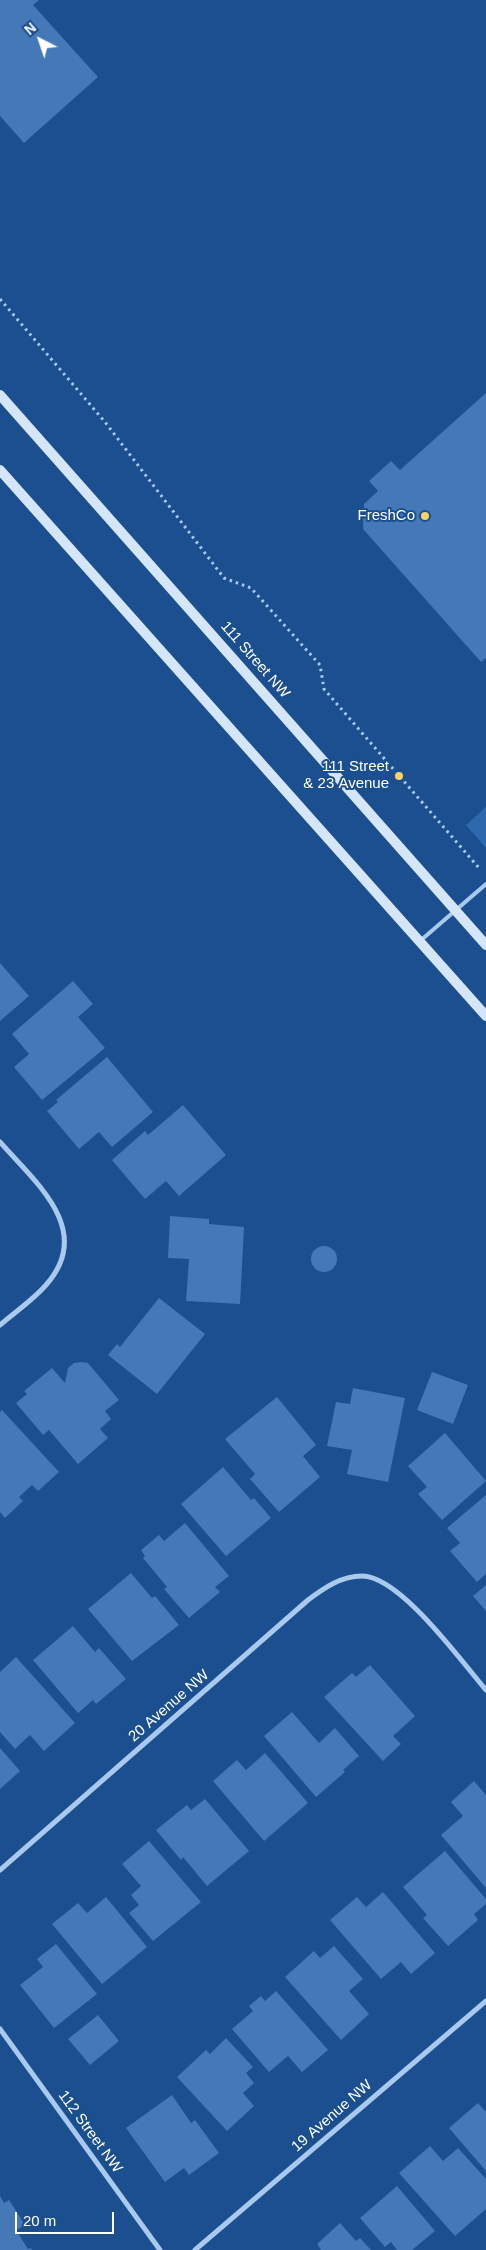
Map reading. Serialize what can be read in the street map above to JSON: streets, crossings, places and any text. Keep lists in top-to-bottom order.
{
  "streets": {
    "main road": ["111 Street NW"],
    "street": ["20 Avenue NW", "19 Avenue NW", "112 Street NW"]
  },
  "places": ["FreshCo", "111 Street & 23 Avenue"],
  "scale_bar": "20 m",
  "north": "top left"
}
